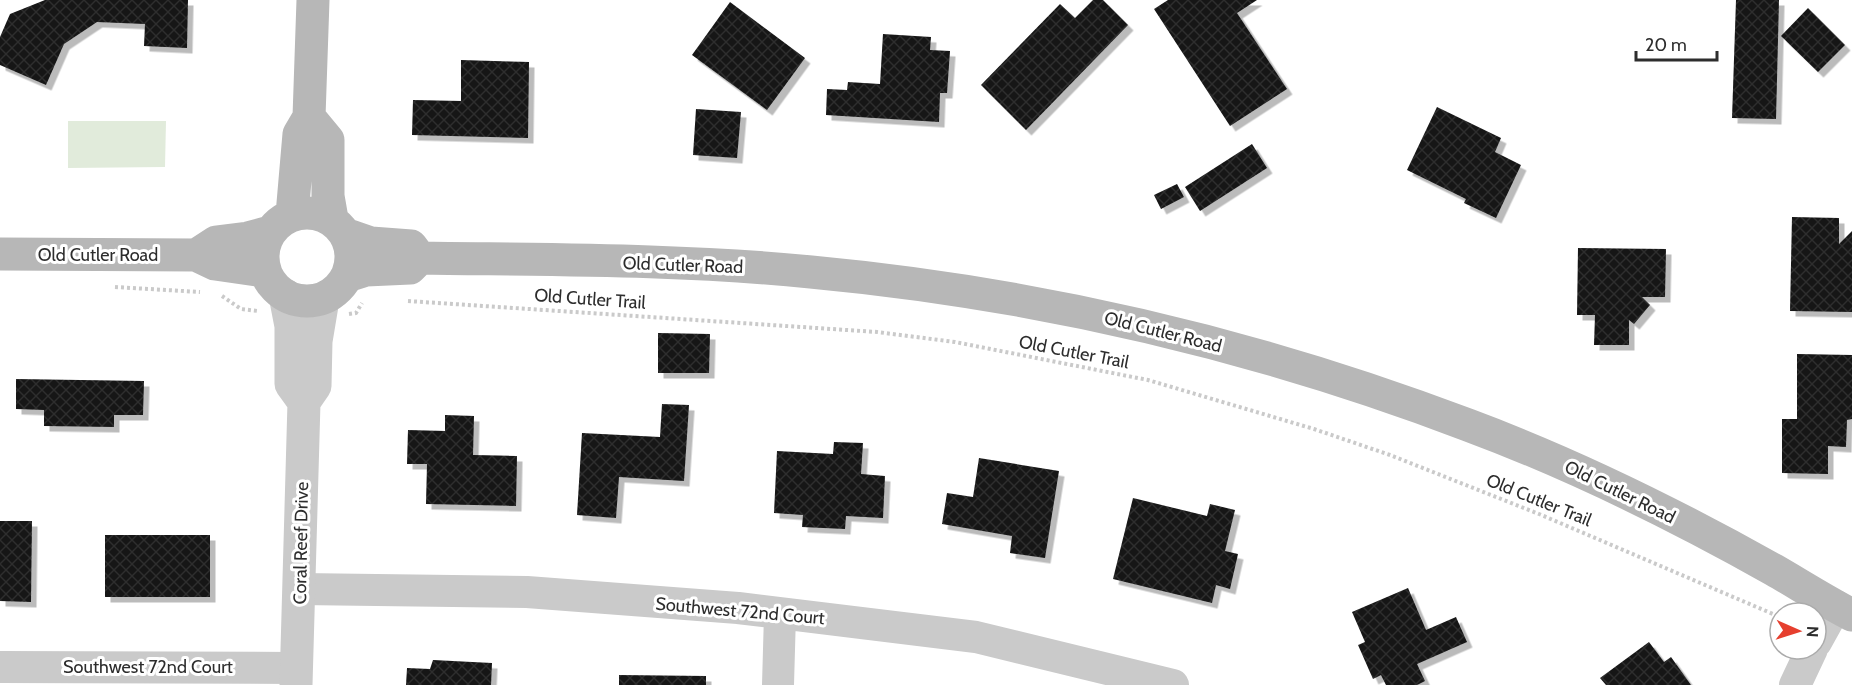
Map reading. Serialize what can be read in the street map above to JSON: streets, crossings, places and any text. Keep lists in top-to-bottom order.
{
  "streets": {
    "main road": ["Old Cutler Road"],
    "street": ["Coral Reef Drive", "Southwest 72nd Court"],
    "path": ["Old Cutler Trail"]
  },
  "crossings": [
    ["Old Cutler Road", "Coral Reef Drive"],
    ["Coral Reef Drive", "Southwest 72nd Court"]
  ],
  "scale_bar": "20 m",
  "north": "right"
}
